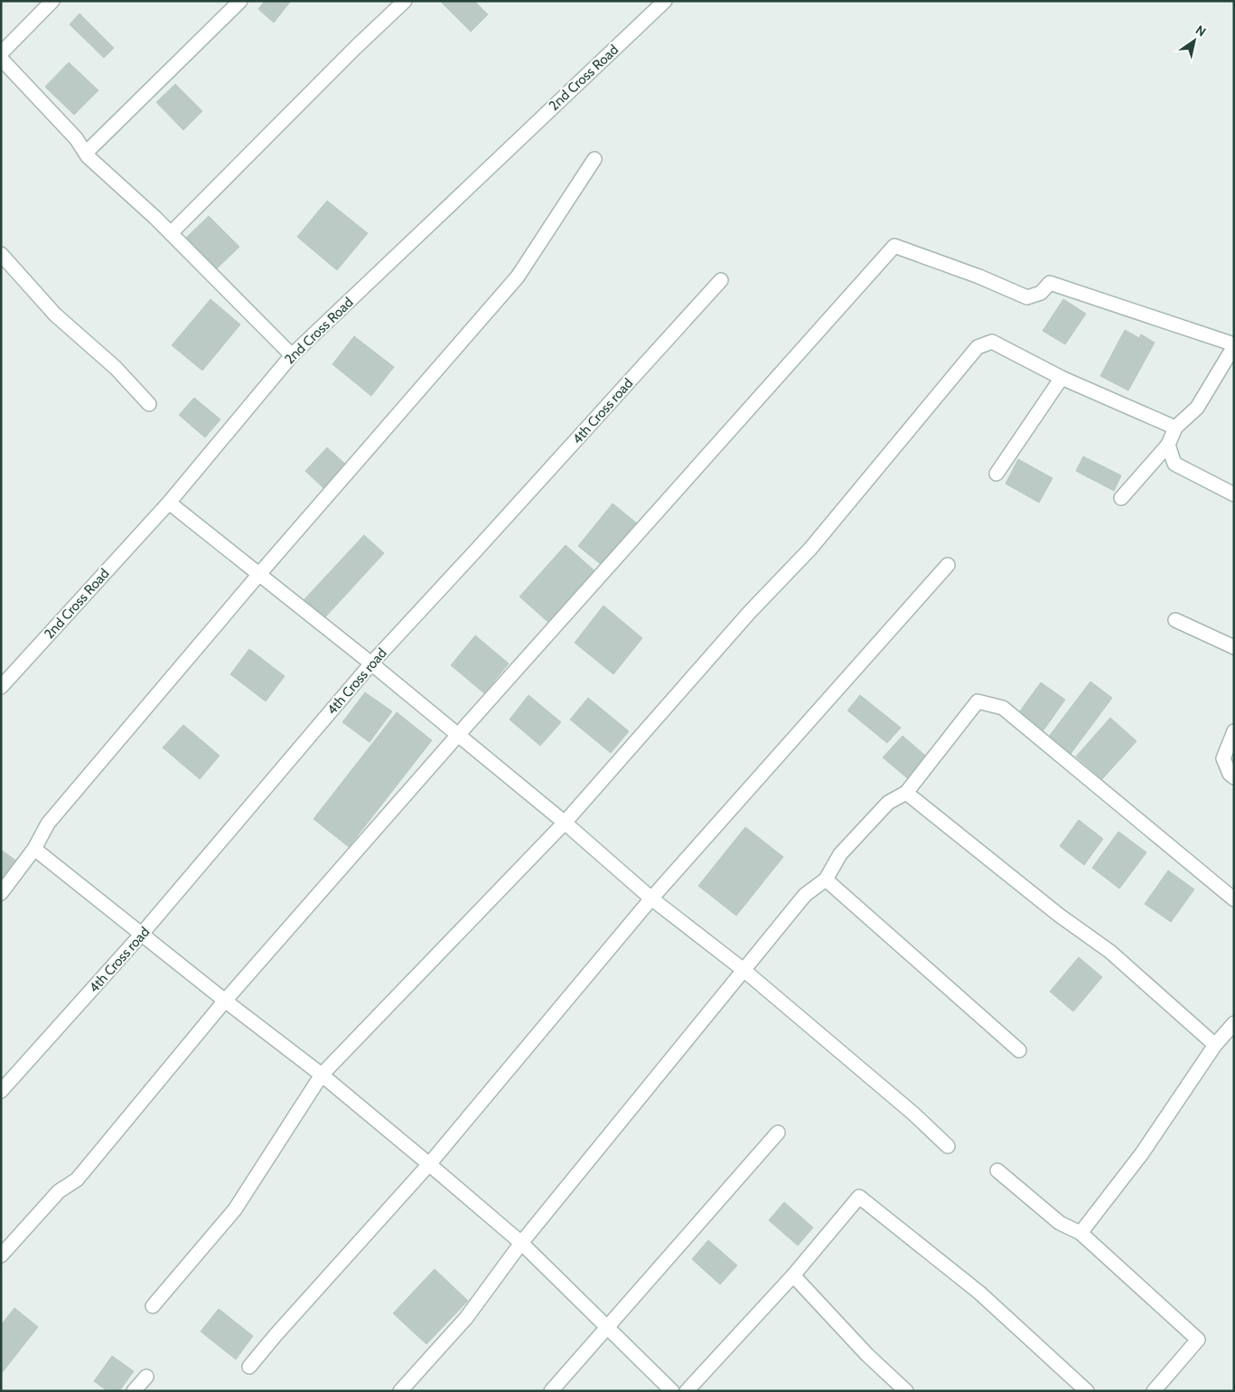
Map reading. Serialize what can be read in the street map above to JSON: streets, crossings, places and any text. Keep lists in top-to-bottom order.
{
  "streets": {
    "street": ["2nd Cross Road", "4th Cross road"]
  },
  "north": "top right"
}
